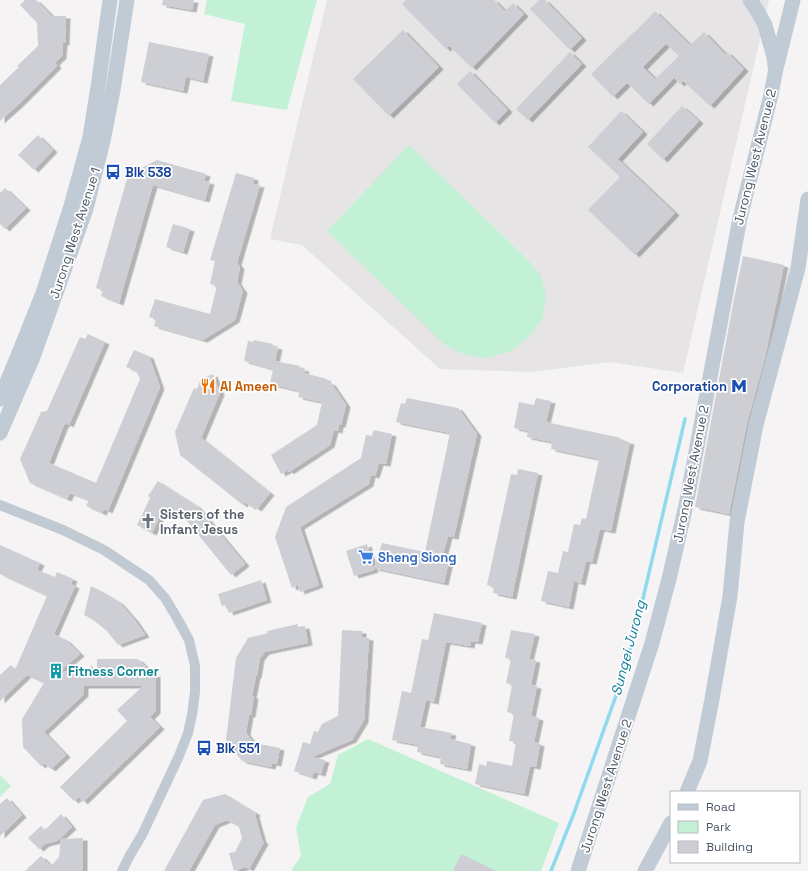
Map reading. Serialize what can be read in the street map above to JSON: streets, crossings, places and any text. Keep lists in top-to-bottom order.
{
  "streets": {
    "main road": ["Jurong West Avenue 2", "Jurong West Avenue 1"]
  },
  "water": ["Sungei Jurong"],
  "places": {
    "bus stop": ["Blk 538", "Blk 551"],
    "restaurant": ["Al Ameen"],
    "metro station": ["Corporation"],
    "church": ["Sisters of the Infant Jesus"],
    "supermarket": ["Sheng Siong"],
    "building": ["Fitness Corner"]
  },
  "legend": ["Road", "Park", "Building"]
}
